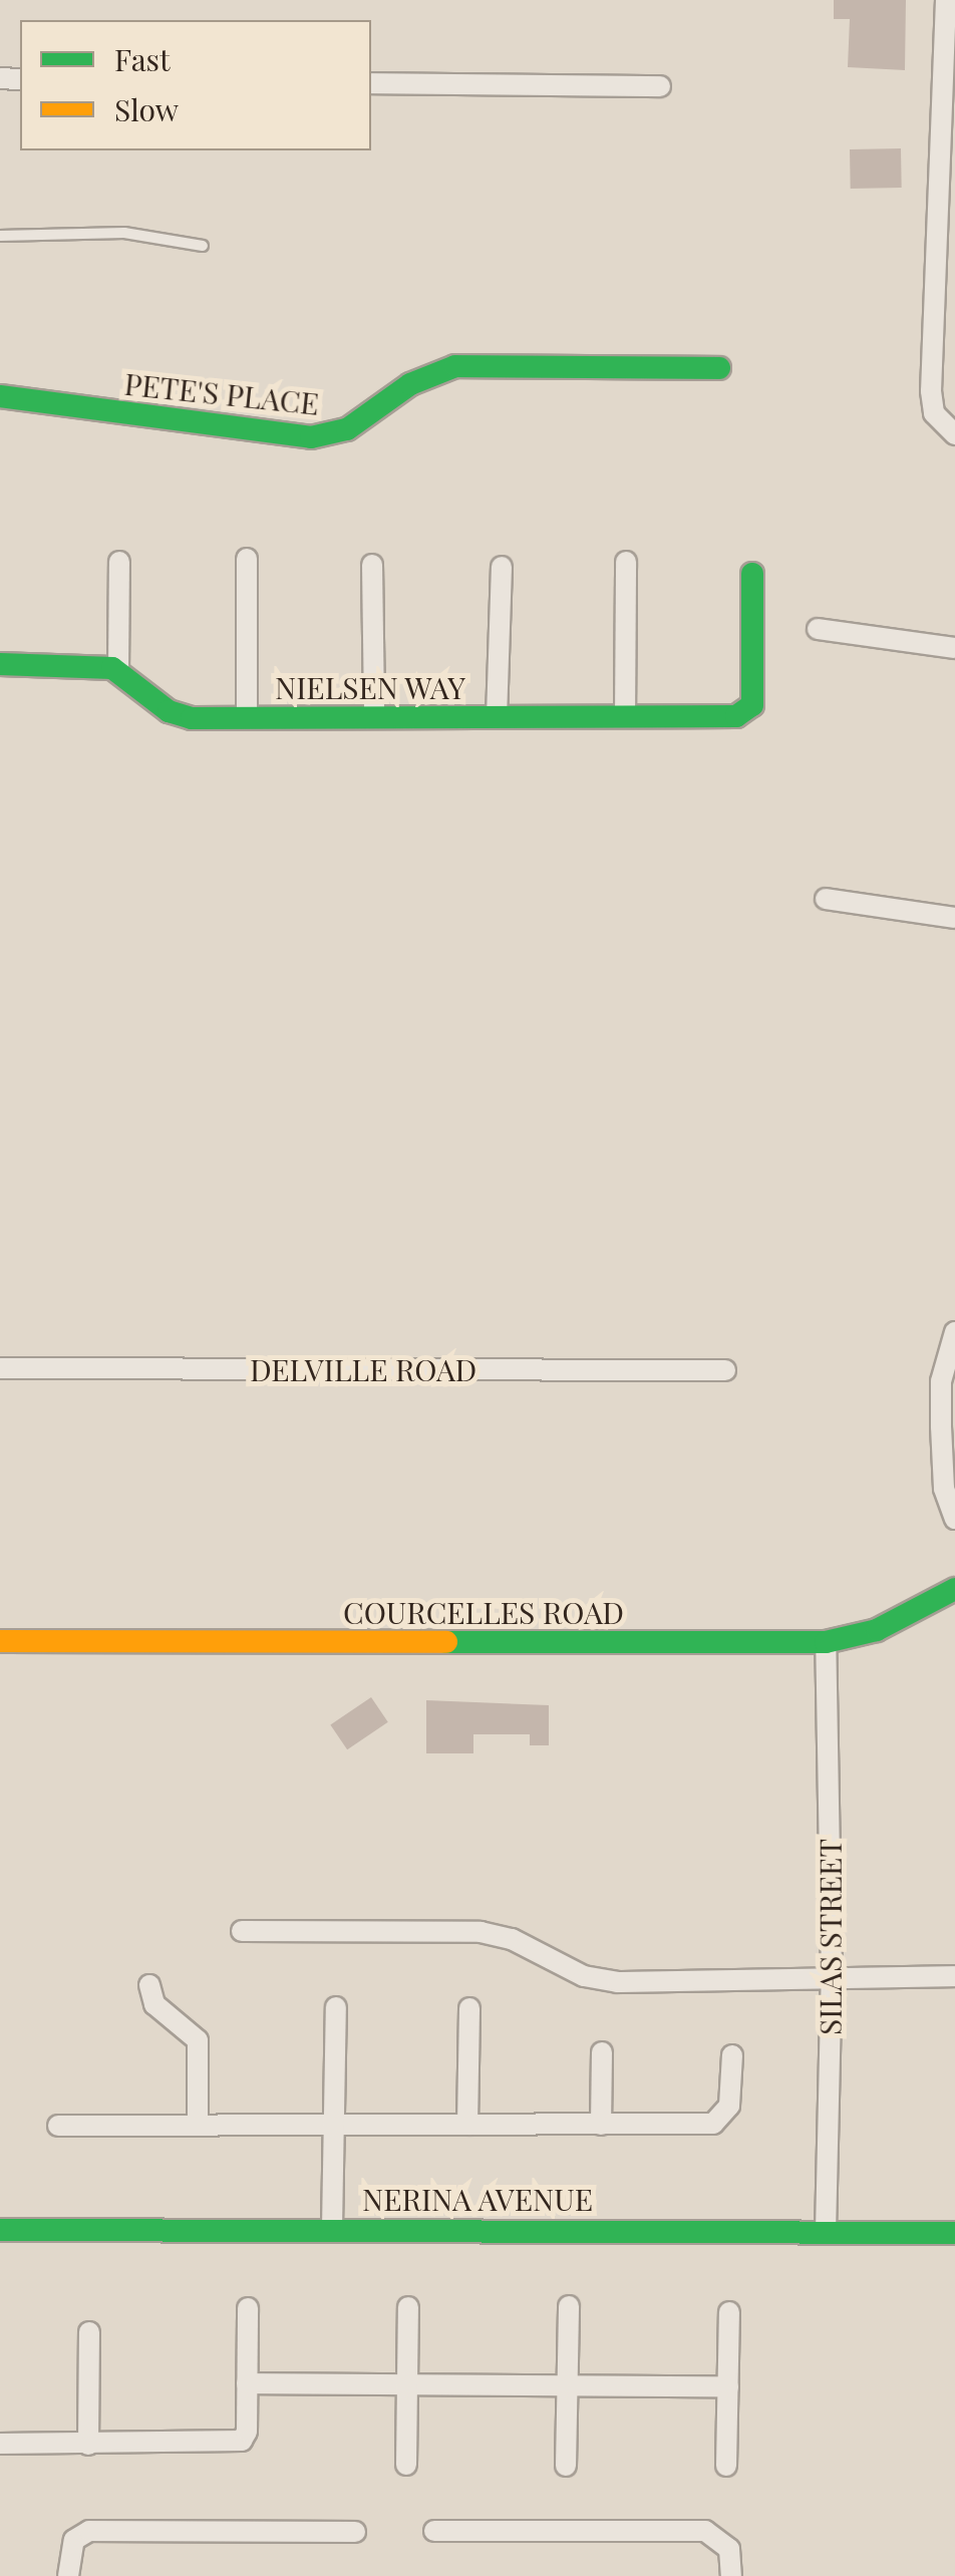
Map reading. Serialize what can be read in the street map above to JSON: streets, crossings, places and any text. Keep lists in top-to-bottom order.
{
  "streets": {
    "street": [
      "PETE'S PLACE",
      "NIELSEN WAY",
      "DELVILLE ROAD",
      "COURCELLES ROAD",
      "SILAS STREET",
      "NERINA AVENUE"
    ]
  },
  "crossings": [
    ["COURCELLES ROAD", "SILAS STREET"],
    ["SILAS STREET", "NERINA AVENUE"]
  ],
  "legend": ["Fast", "Slow"]
}
